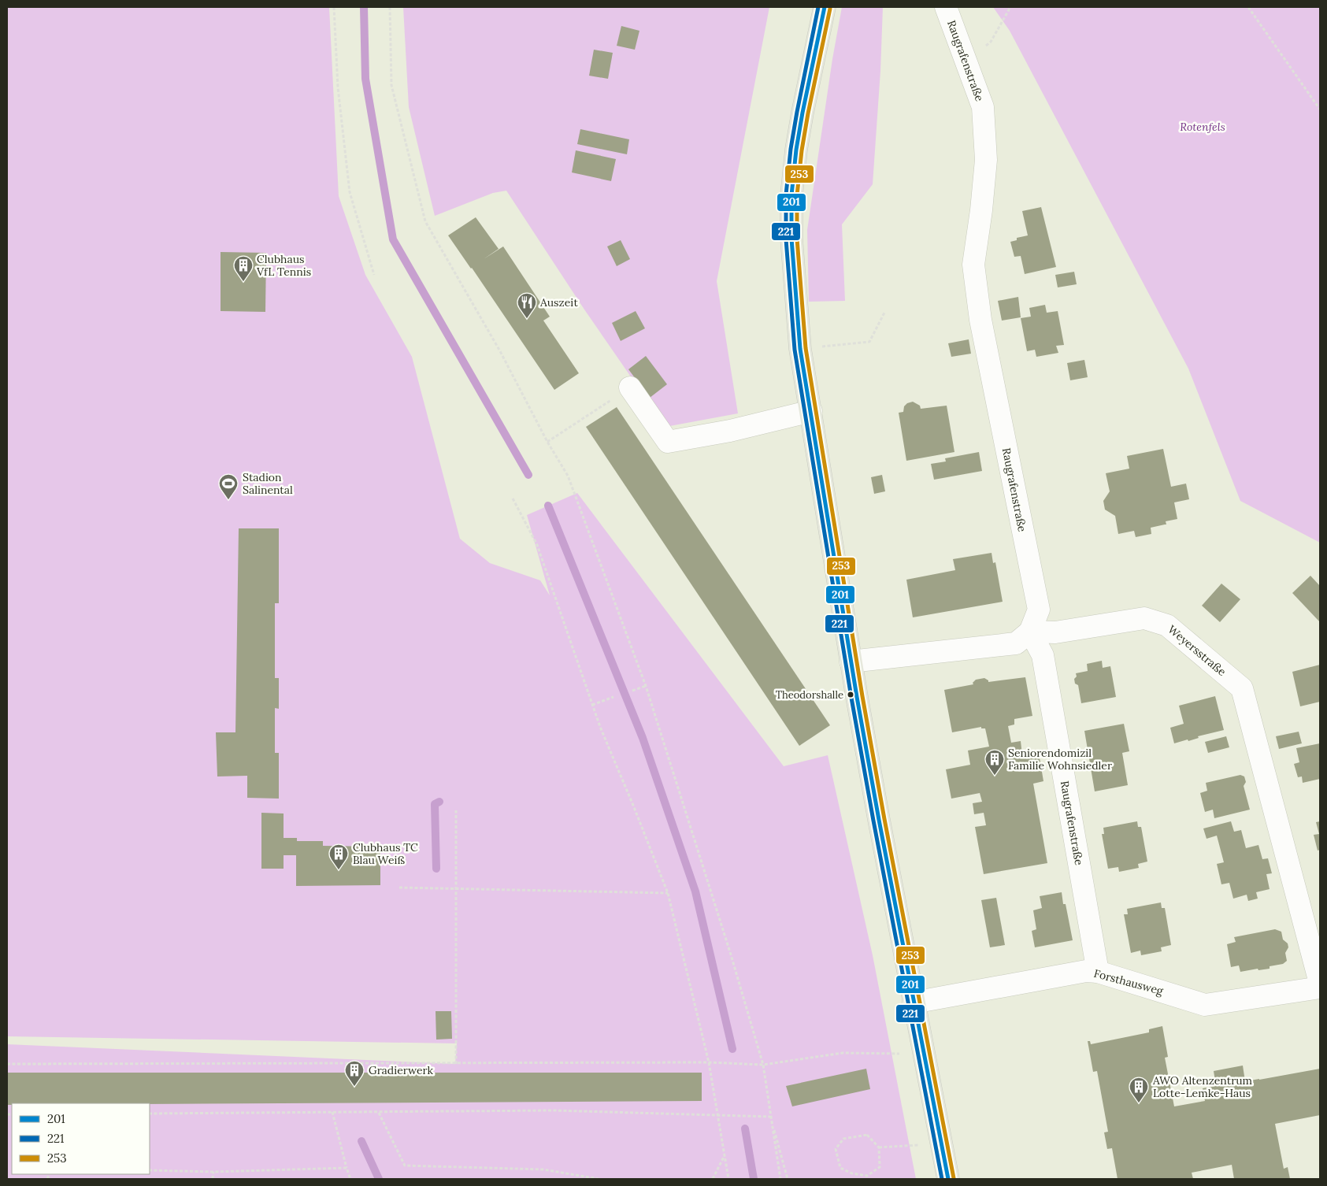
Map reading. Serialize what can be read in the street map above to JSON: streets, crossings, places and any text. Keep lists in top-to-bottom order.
{
  "streets": {
    "street": ["Raugrafenstraße", "Weyersstraße", "Forsthausweg"]
  },
  "crossings": [
    ["Raugrafenstraße", "Weyersstraße"],
    ["Raugrafenstraße", "Forsthausweg"]
  ],
  "parks": ["Rotenfels"],
  "places": {
    "building": [
      "Clubhaus VfL Tennis",
      "Seniorendomizil Familie Wohnsiedler",
      "Clubhaus TC Blau Weiß",
      "Gradierwerk",
      "AWO Altenzentrum Lotte-Lemke-Haus"
    ],
    "restaurant": ["Auszeit"],
    "sports": ["Stadion Salinental"],
    "other": ["Theodorshalle"]
  },
  "lines": ["transit line 201", "transit line 221", "transit line 253"],
  "legend": ["201", "221", "253"]
}
